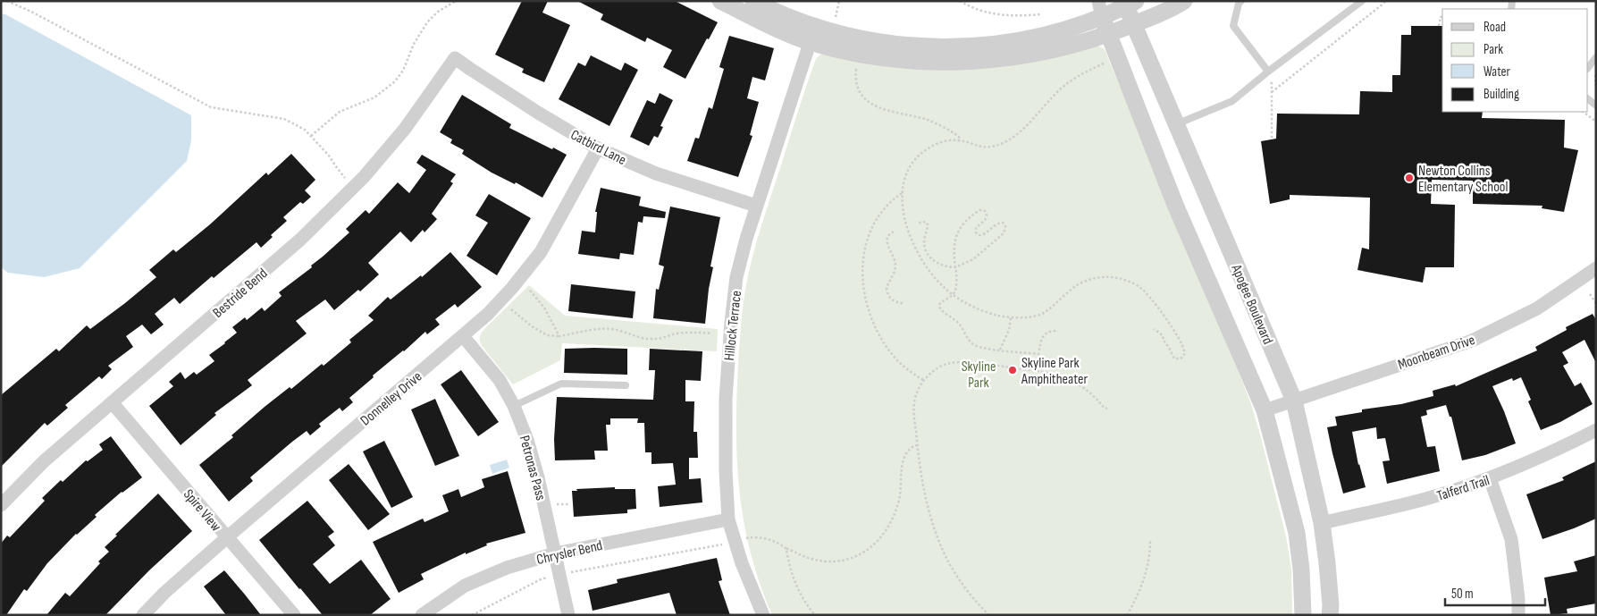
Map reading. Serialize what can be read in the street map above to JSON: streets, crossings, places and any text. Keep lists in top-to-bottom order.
{
  "streets": {
    "street": [
      "Catbird Lane",
      "Bestride Bend",
      "Apogee Boulevard",
      "Hillock Terrace",
      "Moonbeam Drive",
      "Donnelley Drive",
      "Petronas Pass",
      "Talferd Trail",
      "Spire View",
      "Chrysler Bend"
    ]
  },
  "crossings": [
    ["Catbird Lane", "Bestride Bend"],
    ["Catbird Lane", "Hillock Terrace"],
    ["Catbird Lane", "Donnelley Drive"],
    ["Bestride Bend", "Spire View"],
    ["Apogee Boulevard", "Moonbeam Drive"],
    ["Apogee Boulevard", "Talferd Trail"],
    ["Hillock Terrace", "Chrysler Bend"],
    ["Donnelley Drive", "Petronas Pass"],
    ["Donnelley Drive", "Spire View"],
    ["Petronas Pass", "Chrysler Bend"]
  ],
  "parks": ["Skyline Park"],
  "places": ["Newton Collins Elementary School", "Skyline Park Amphitheater"],
  "legend": [
    "Road",
    "Park",
    "Water",
    "Building"
  ],
  "scale_bar": "50 m"
}
